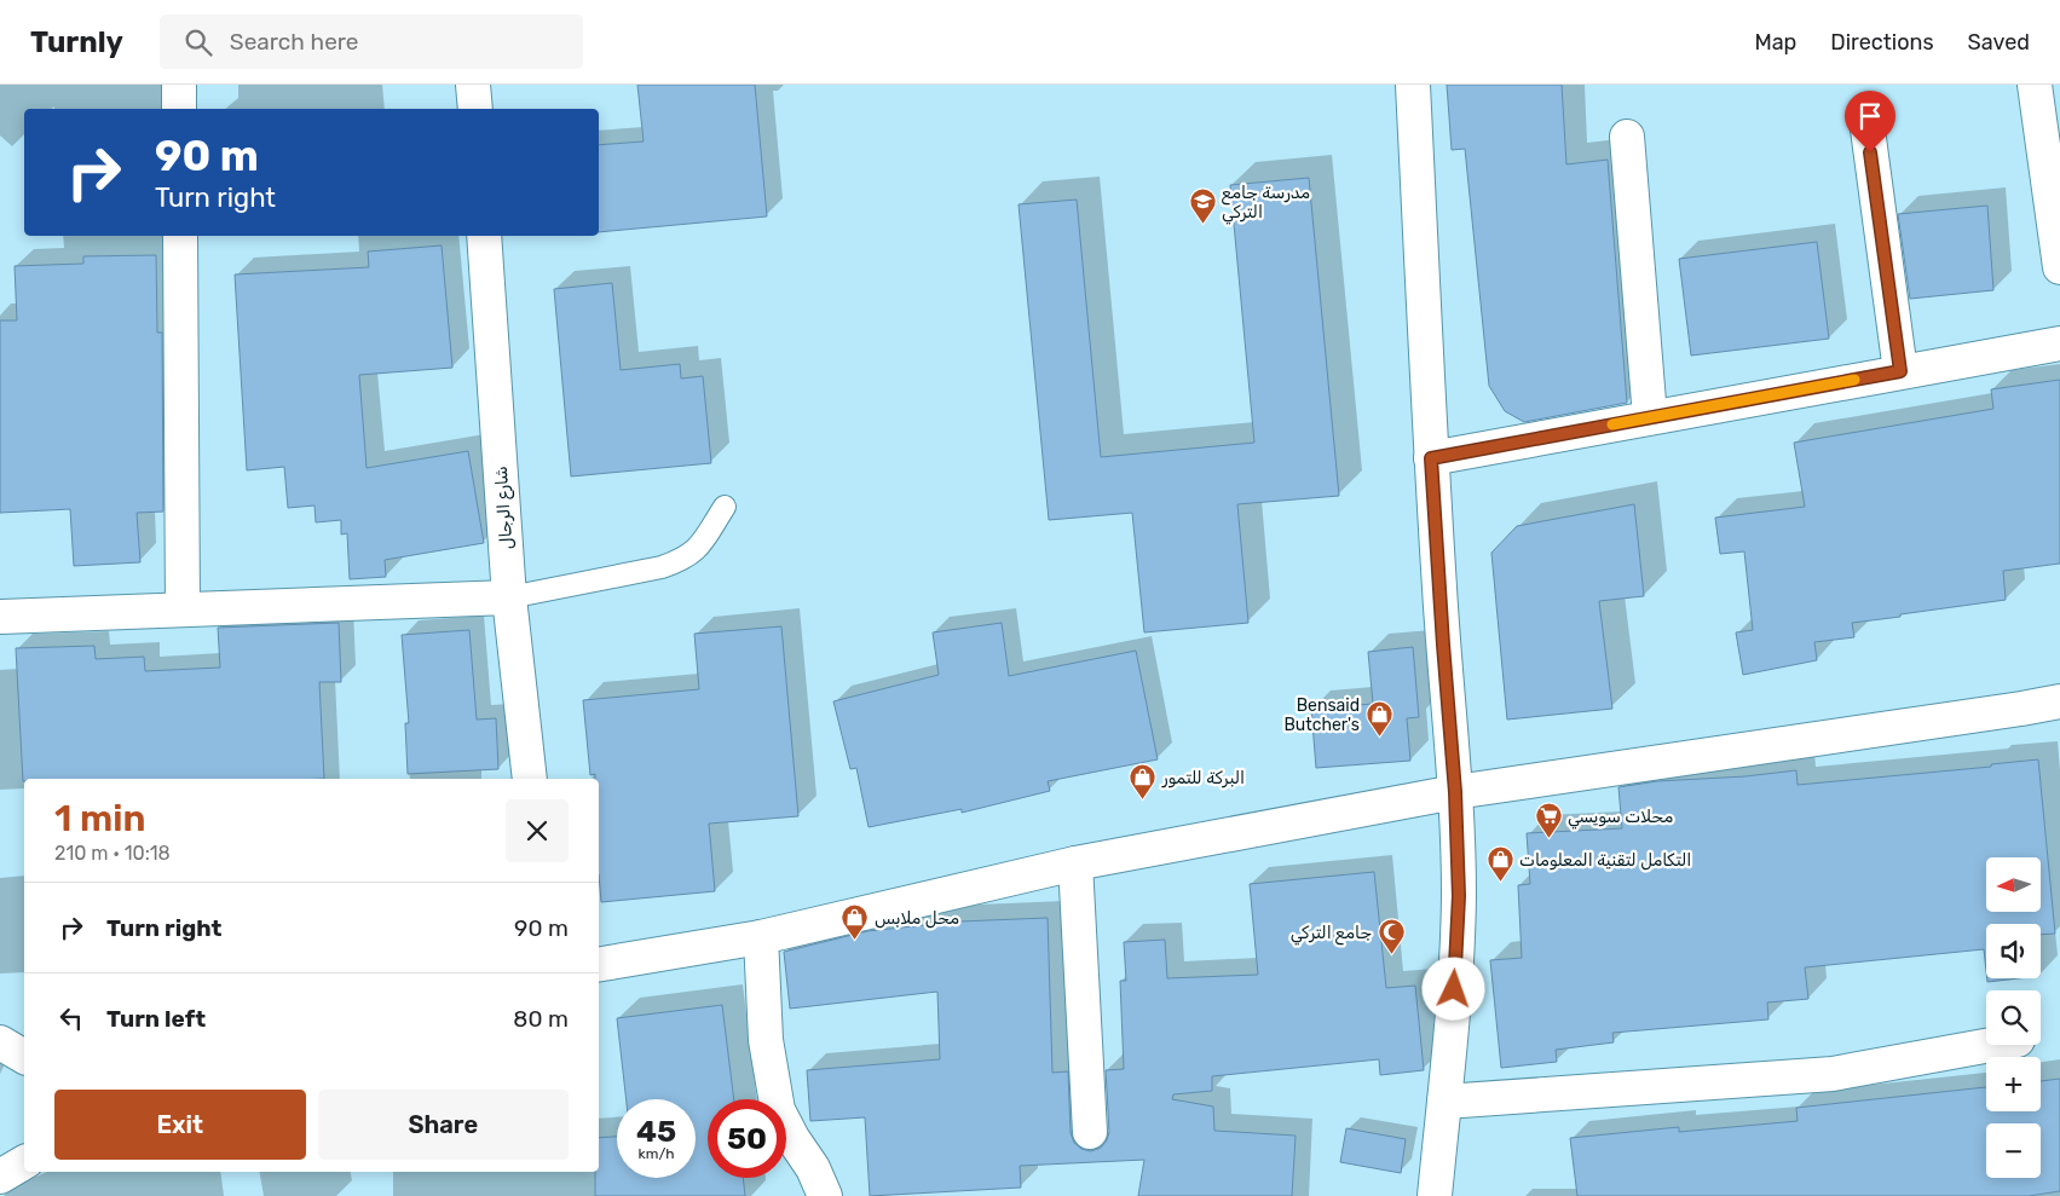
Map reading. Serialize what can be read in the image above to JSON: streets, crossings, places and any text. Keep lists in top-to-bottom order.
{
  "streets": {
    "street": ["شارع الرجال"]
  },
  "places": {
    "school or university": ["مدرسة جامع التركي"],
    "shop": [
      "Bensaid Butcher's",
      "البركة للتمور",
      "التكامل لتقنية المعلومات",
      "محل ملابس"
    ],
    "supermarket": ["محلات سويسي"],
    "mosque": ["جامع التركي"]
  },
  "north": "left",
  "page": {
    "header": "Turnly",
    "search": "Search here",
    "nav": ["Map", "Directions", "Saved"],
    "turn": ["90 m", "Turn right"],
    "heading": ["1 min", "210 m · 10:18"],
    "map_buttons": ["+", "−"],
    "list": [
      {
        "name": "Turn right",
        "value": "90 m"
      },
      {
        "name": "Turn left",
        "value": "80 m"
      }
    ],
    "buttons": ["Exit", "Share"],
    "speed": "45 km/h",
    "limit": "50"
  }
}
